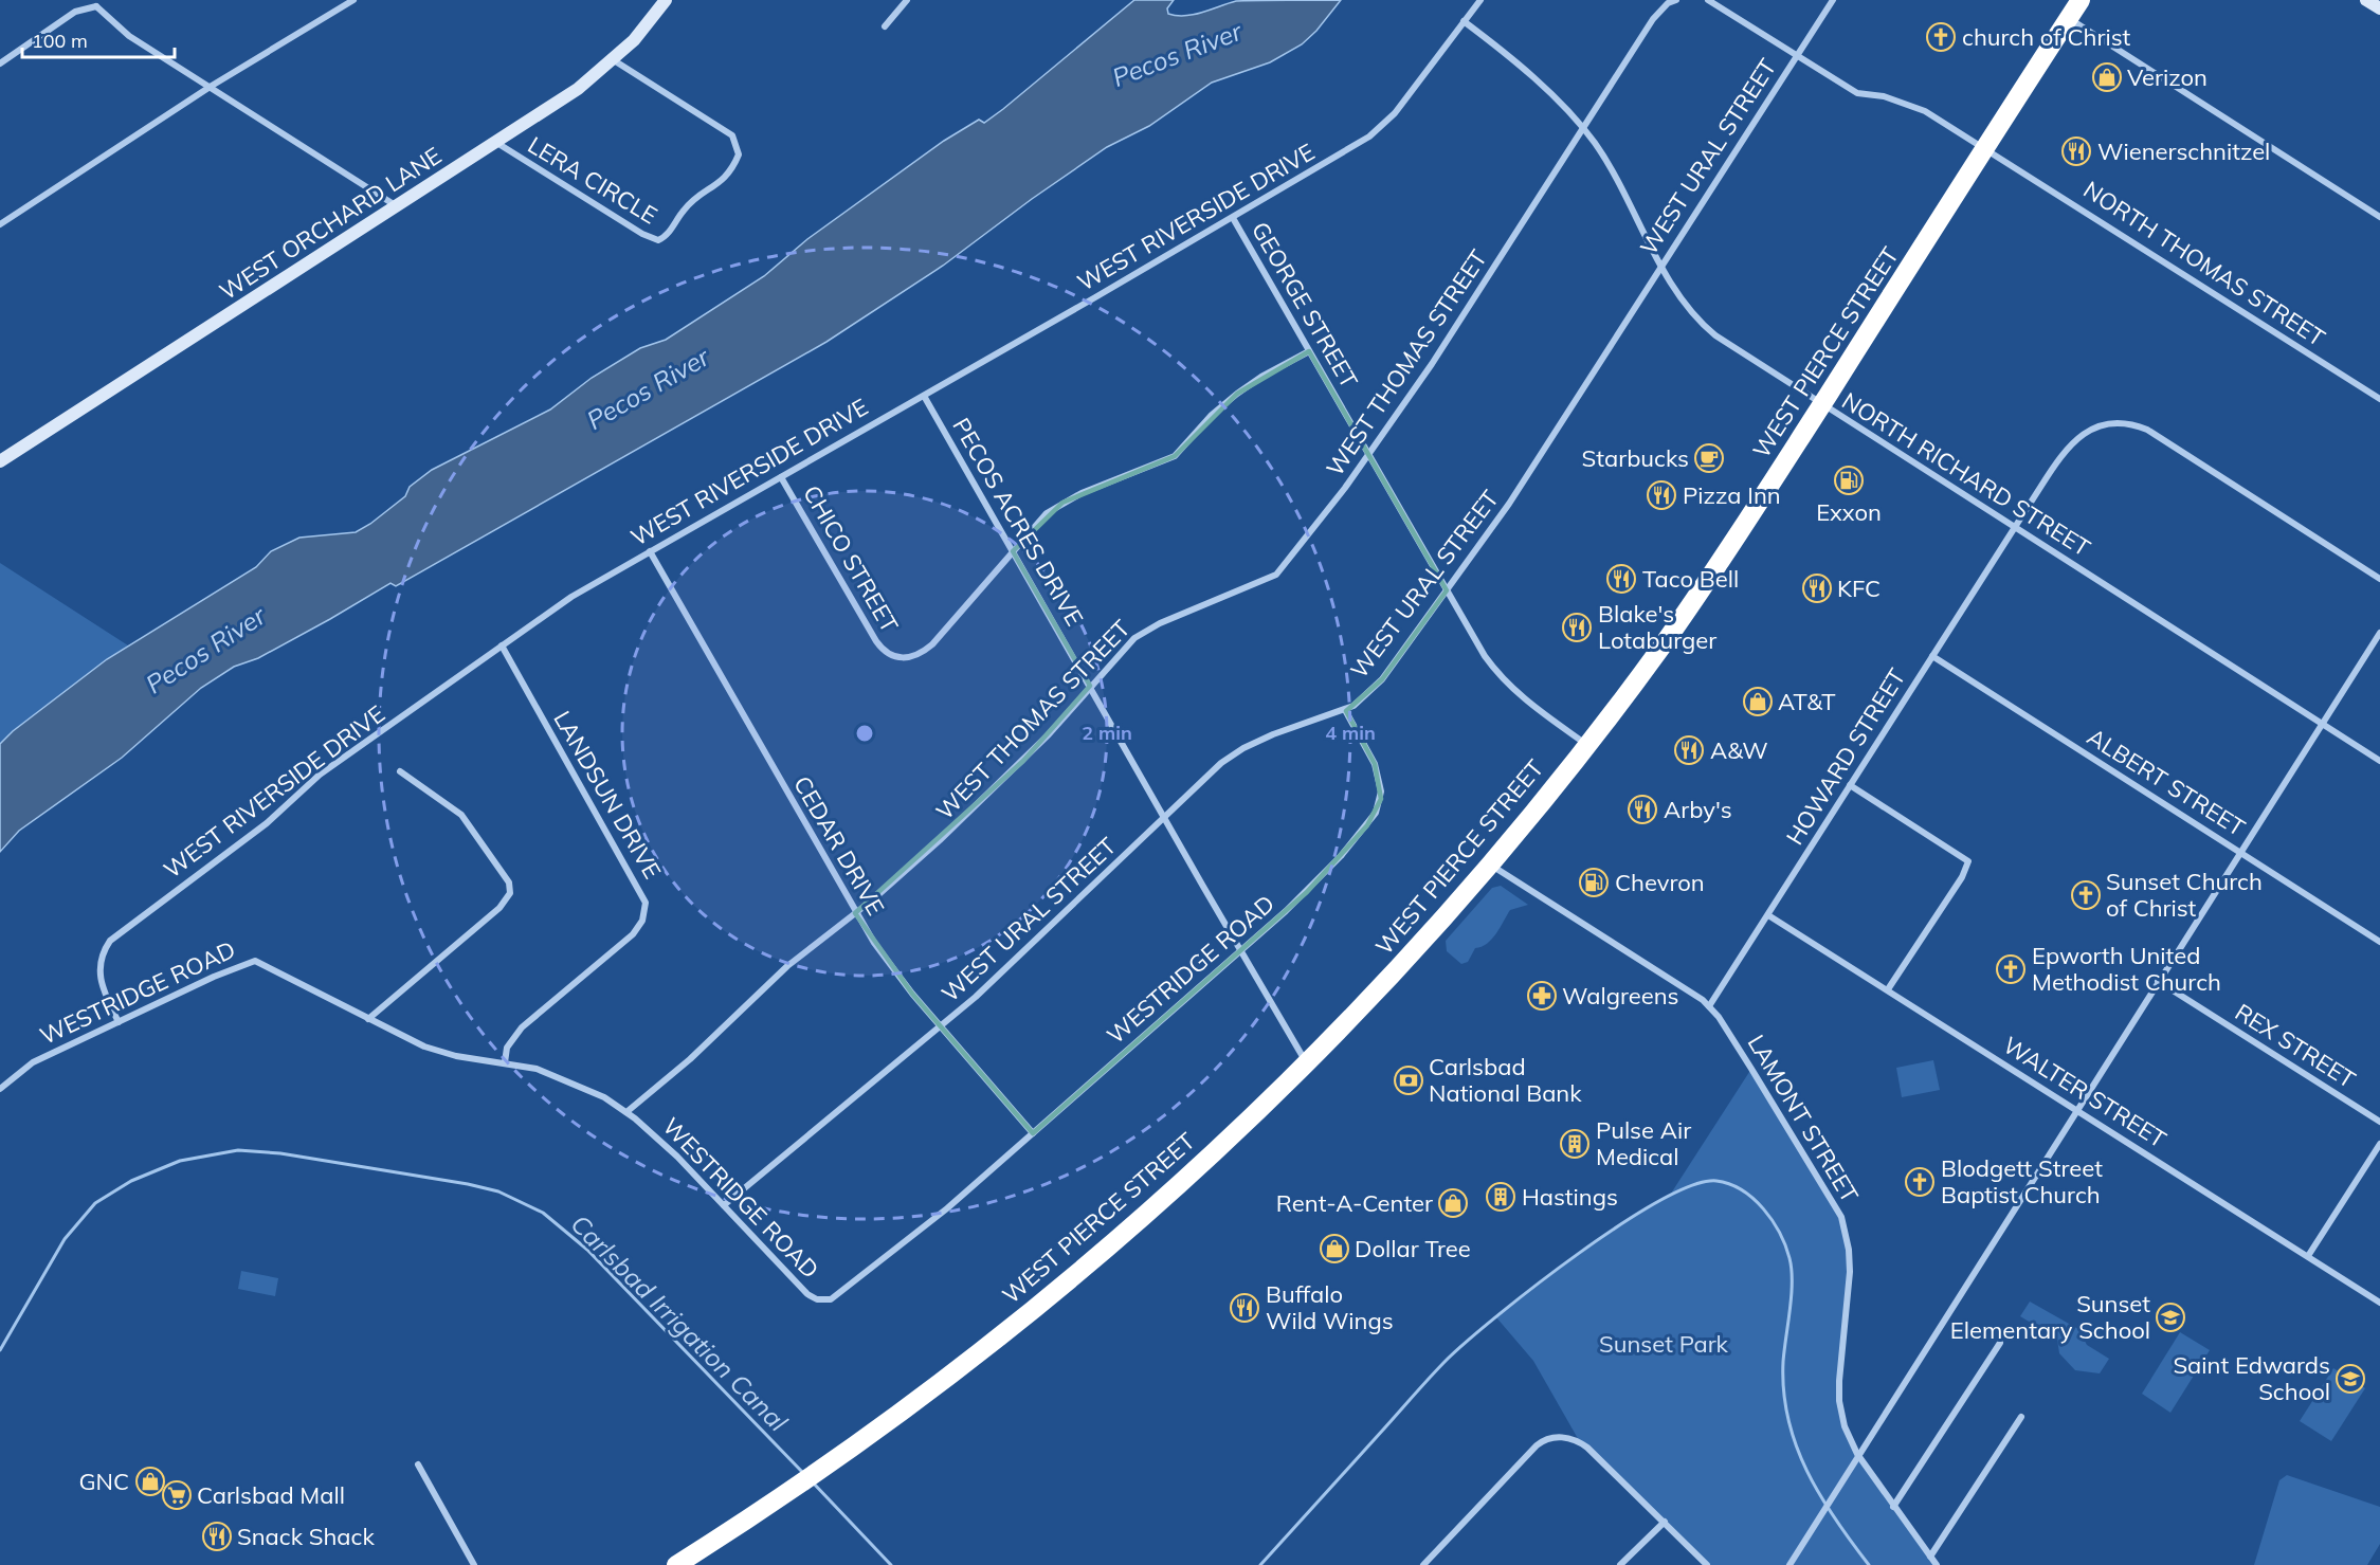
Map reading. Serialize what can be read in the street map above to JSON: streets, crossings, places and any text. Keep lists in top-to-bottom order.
{
  "streets": {
    "highway": ["WEST PIERCE STREET"],
    "street": [
      "WEST URAL STREET",
      "LERA CIRCLE",
      "WEST RIVERSIDE DRIVE",
      "WEST ORCHARD LANE",
      "NORTH THOMAS STREET",
      "GEORGE STREET",
      "WEST THOMAS STREET",
      "NORTH RICHARD STREET",
      "PECOS ACRES DRIVE",
      "CHICO STREET",
      "HOWARD STREET",
      "ALBERT STREET",
      "LANDSUN DRIVE",
      "CEDAR DRIVE",
      "WESTRIDGE ROAD",
      "REX STREET",
      "WALTER STREET",
      "LAMONT STREET"
    ]
  },
  "crossings": [
    ["WEST URAL STREET", "NORTH THOMAS STREET"],
    ["WEST URAL STREET", "GEORGE STREET"],
    ["WEST URAL STREET", "NORTH RICHARD STREET"],
    ["WEST URAL STREET", "PECOS ACRES DRIVE"],
    ["WEST URAL STREET", "CEDAR DRIVE"],
    ["WEST URAL STREET", "WESTRIDGE ROAD"],
    ["LERA CIRCLE", "WEST ORCHARD LANE"],
    ["WEST RIVERSIDE DRIVE", "GEORGE STREET"],
    ["WEST RIVERSIDE DRIVE", "NORTH RICHARD STREET"],
    ["WEST RIVERSIDE DRIVE", "PECOS ACRES DRIVE"],
    ["WEST RIVERSIDE DRIVE", "CHICO STREET"],
    ["WEST RIVERSIDE DRIVE", "LANDSUN DRIVE"],
    ["WEST RIVERSIDE DRIVE", "CEDAR DRIVE"],
    ["WEST RIVERSIDE DRIVE", "WESTRIDGE ROAD"],
    ["NORTH THOMAS STREET", "WEST PIERCE STREET"],
    ["GEORGE STREET", "WEST PIERCE STREET"],
    ["GEORGE STREET", "WEST THOMAS STREET"],
    ["GEORGE STREET", "CHICO STREET"],
    ["WEST PIERCE STREET", "NORTH RICHARD STREET"],
    ["WEST PIERCE STREET", "PECOS ACRES DRIVE"],
    ["WEST PIERCE STREET", "LAMONT STREET"],
    ["WEST THOMAS STREET", "NORTH RICHARD STREET"],
    ["WEST THOMAS STREET", "PECOS ACRES DRIVE"],
    ["WEST THOMAS STREET", "CEDAR DRIVE"],
    ["WEST THOMAS STREET", "WESTRIDGE ROAD"],
    ["NORTH RICHARD STREET", "HOWARD STREET"],
    ["PECOS ACRES DRIVE", "CHICO STREET"],
    ["PECOS ACRES DRIVE", "WESTRIDGE ROAD"],
    ["HOWARD STREET", "ALBERT STREET"],
    ["HOWARD STREET", "WALTER STREET"],
    ["HOWARD STREET", "LAMONT STREET"],
    ["LANDSUN DRIVE", "WESTRIDGE ROAD"],
    ["CEDAR DRIVE", "WESTRIDGE ROAD"]
  ],
  "water": ["Pecos River", "Carlsbad Irrigation Canal"],
  "parks": ["Sunset Park"],
  "places": {
    "church": [
      "church of Christ",
      "Sunset Church of Christ",
      "Epworth United Methodist Church",
      "Blodgett Street Baptist Church"
    ],
    "shop": [
      "Verizon",
      "AT&T",
      "Rent-A-Center",
      "Dollar Tree",
      "GNC"
    ],
    "restaurant": [
      "Wienerschnitzel",
      "Pizza Inn",
      "Taco Bell",
      "KFC",
      "Blake's Lotaburger",
      "A&W",
      "Arby's",
      "Buffalo Wild Wings",
      "Snack Shack"
    ],
    "cafe": ["Starbucks"],
    "fuel station": ["Exxon", "Chevron"],
    "pharmacy": ["Walgreens"],
    "bank": ["Carlsbad National Bank"],
    "building": ["Pulse Air Medical", "Hastings"],
    "school or university": ["Sunset Elementary School", "Saint Edwards School"],
    "supermarket": ["Carlsbad Mall"]
  },
  "scale_bar": "100 m",
  "rings": ["2 min", "4 min"]
}
